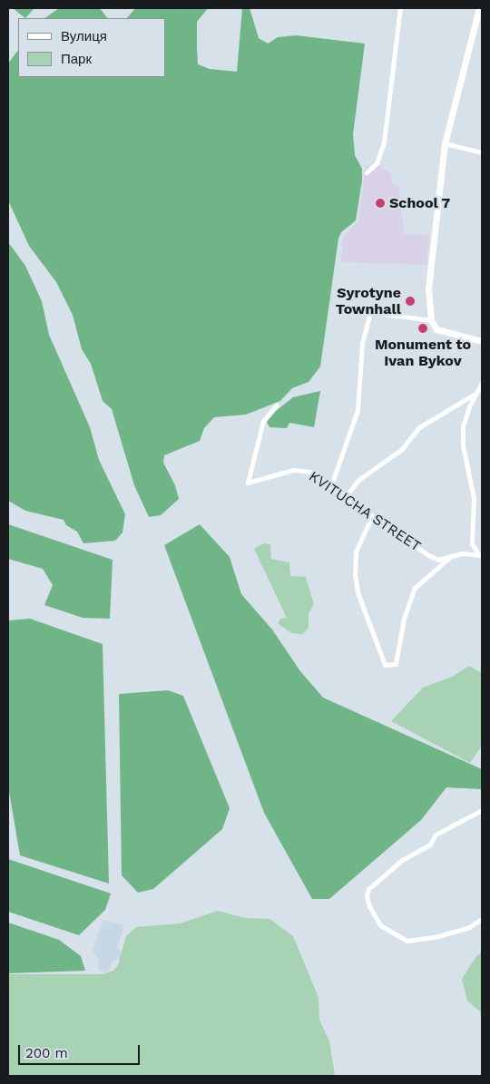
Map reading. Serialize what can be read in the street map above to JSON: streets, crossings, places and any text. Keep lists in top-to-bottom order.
{
  "streets": {
    "street": ["KVITUCHA STREET"]
  },
  "places": ["School 7", "Syrotyne Townhall", "Monument to Ivan Bykov"],
  "legend": ["Вулиця", "Парк"],
  "scale_bar": "200 m"
}
